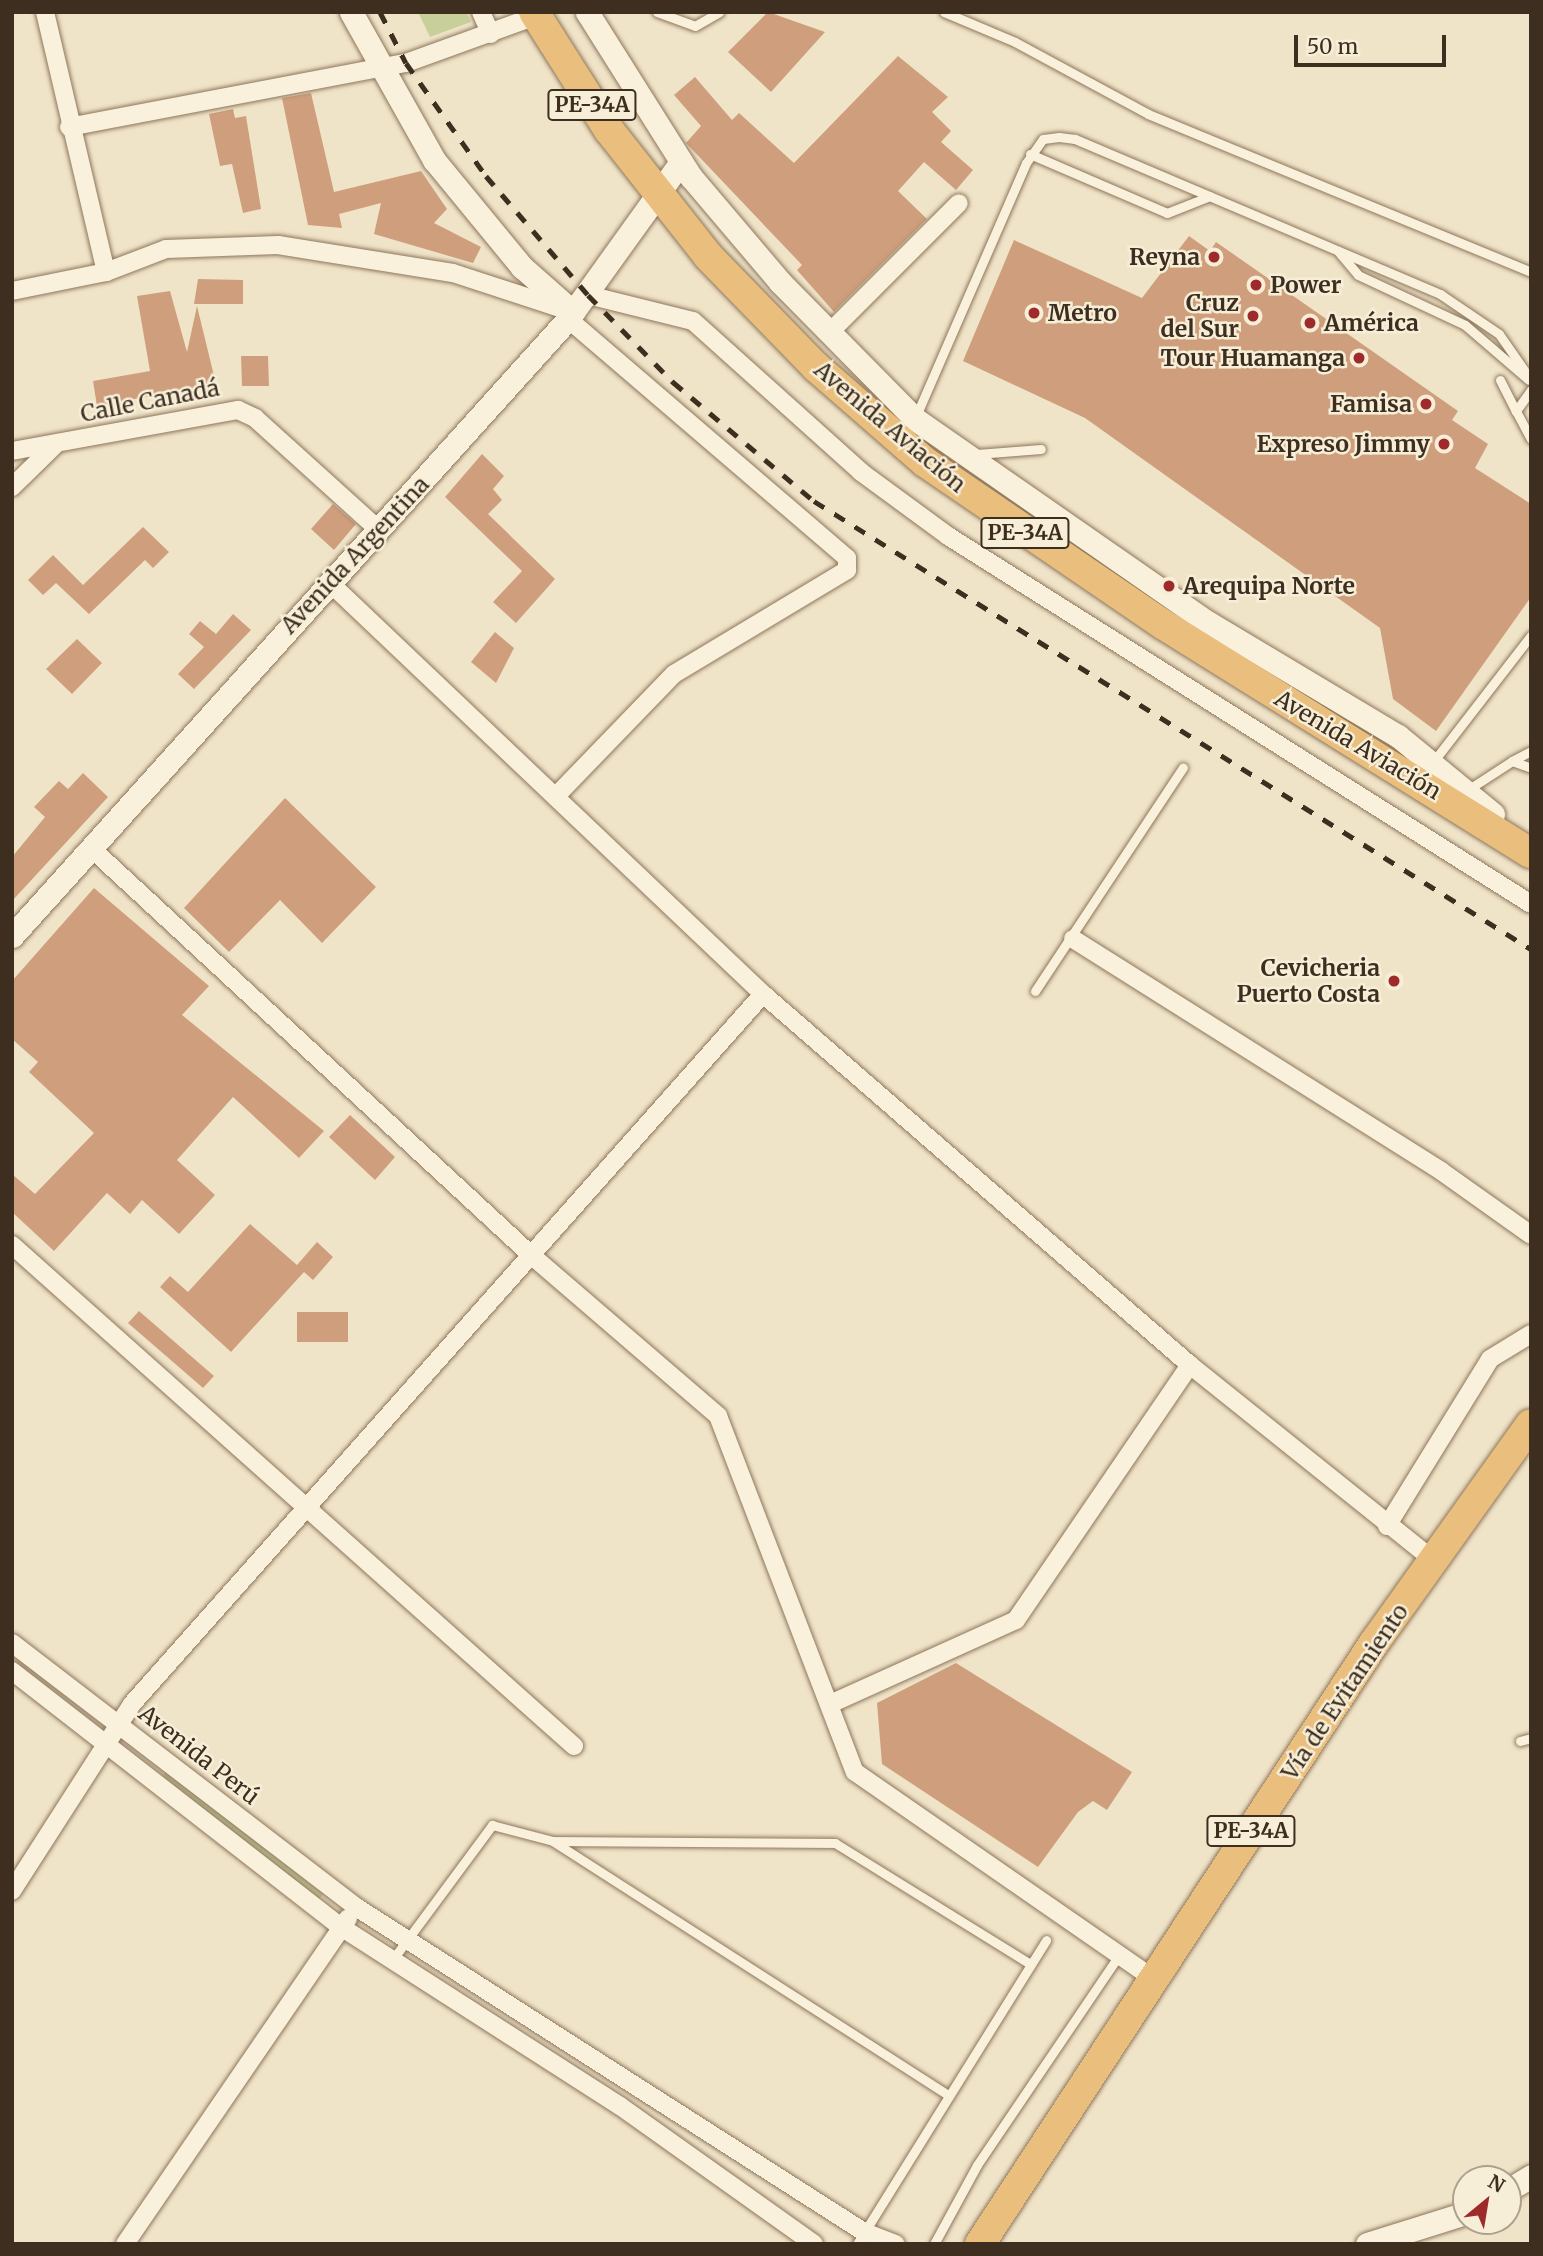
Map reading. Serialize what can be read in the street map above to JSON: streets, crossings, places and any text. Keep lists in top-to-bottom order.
{
  "streets": {
    "highway": ["PE-34A", "Avenida Aviación", "Vía de Evitamiento"],
    "street": ["Calle Canadá", "Avenida Argentina", "Avenida Perú"]
  },
  "crossings": [
    ["Calle Canadá", "Avenida Argentina"],
    ["Avenida Aviación", "Avenida Argentina"]
  ],
  "places": [
    "Reyna",
    "Power",
    "Metro",
    "Cruz del Sur",
    "América",
    "Tour Huamanga",
    "Famisa",
    "Expreso Jimmy",
    "Arequipa Norte",
    "Cevicheria Puerto Costa"
  ],
  "scale_bar": "50 m",
  "north": "top right"
}
